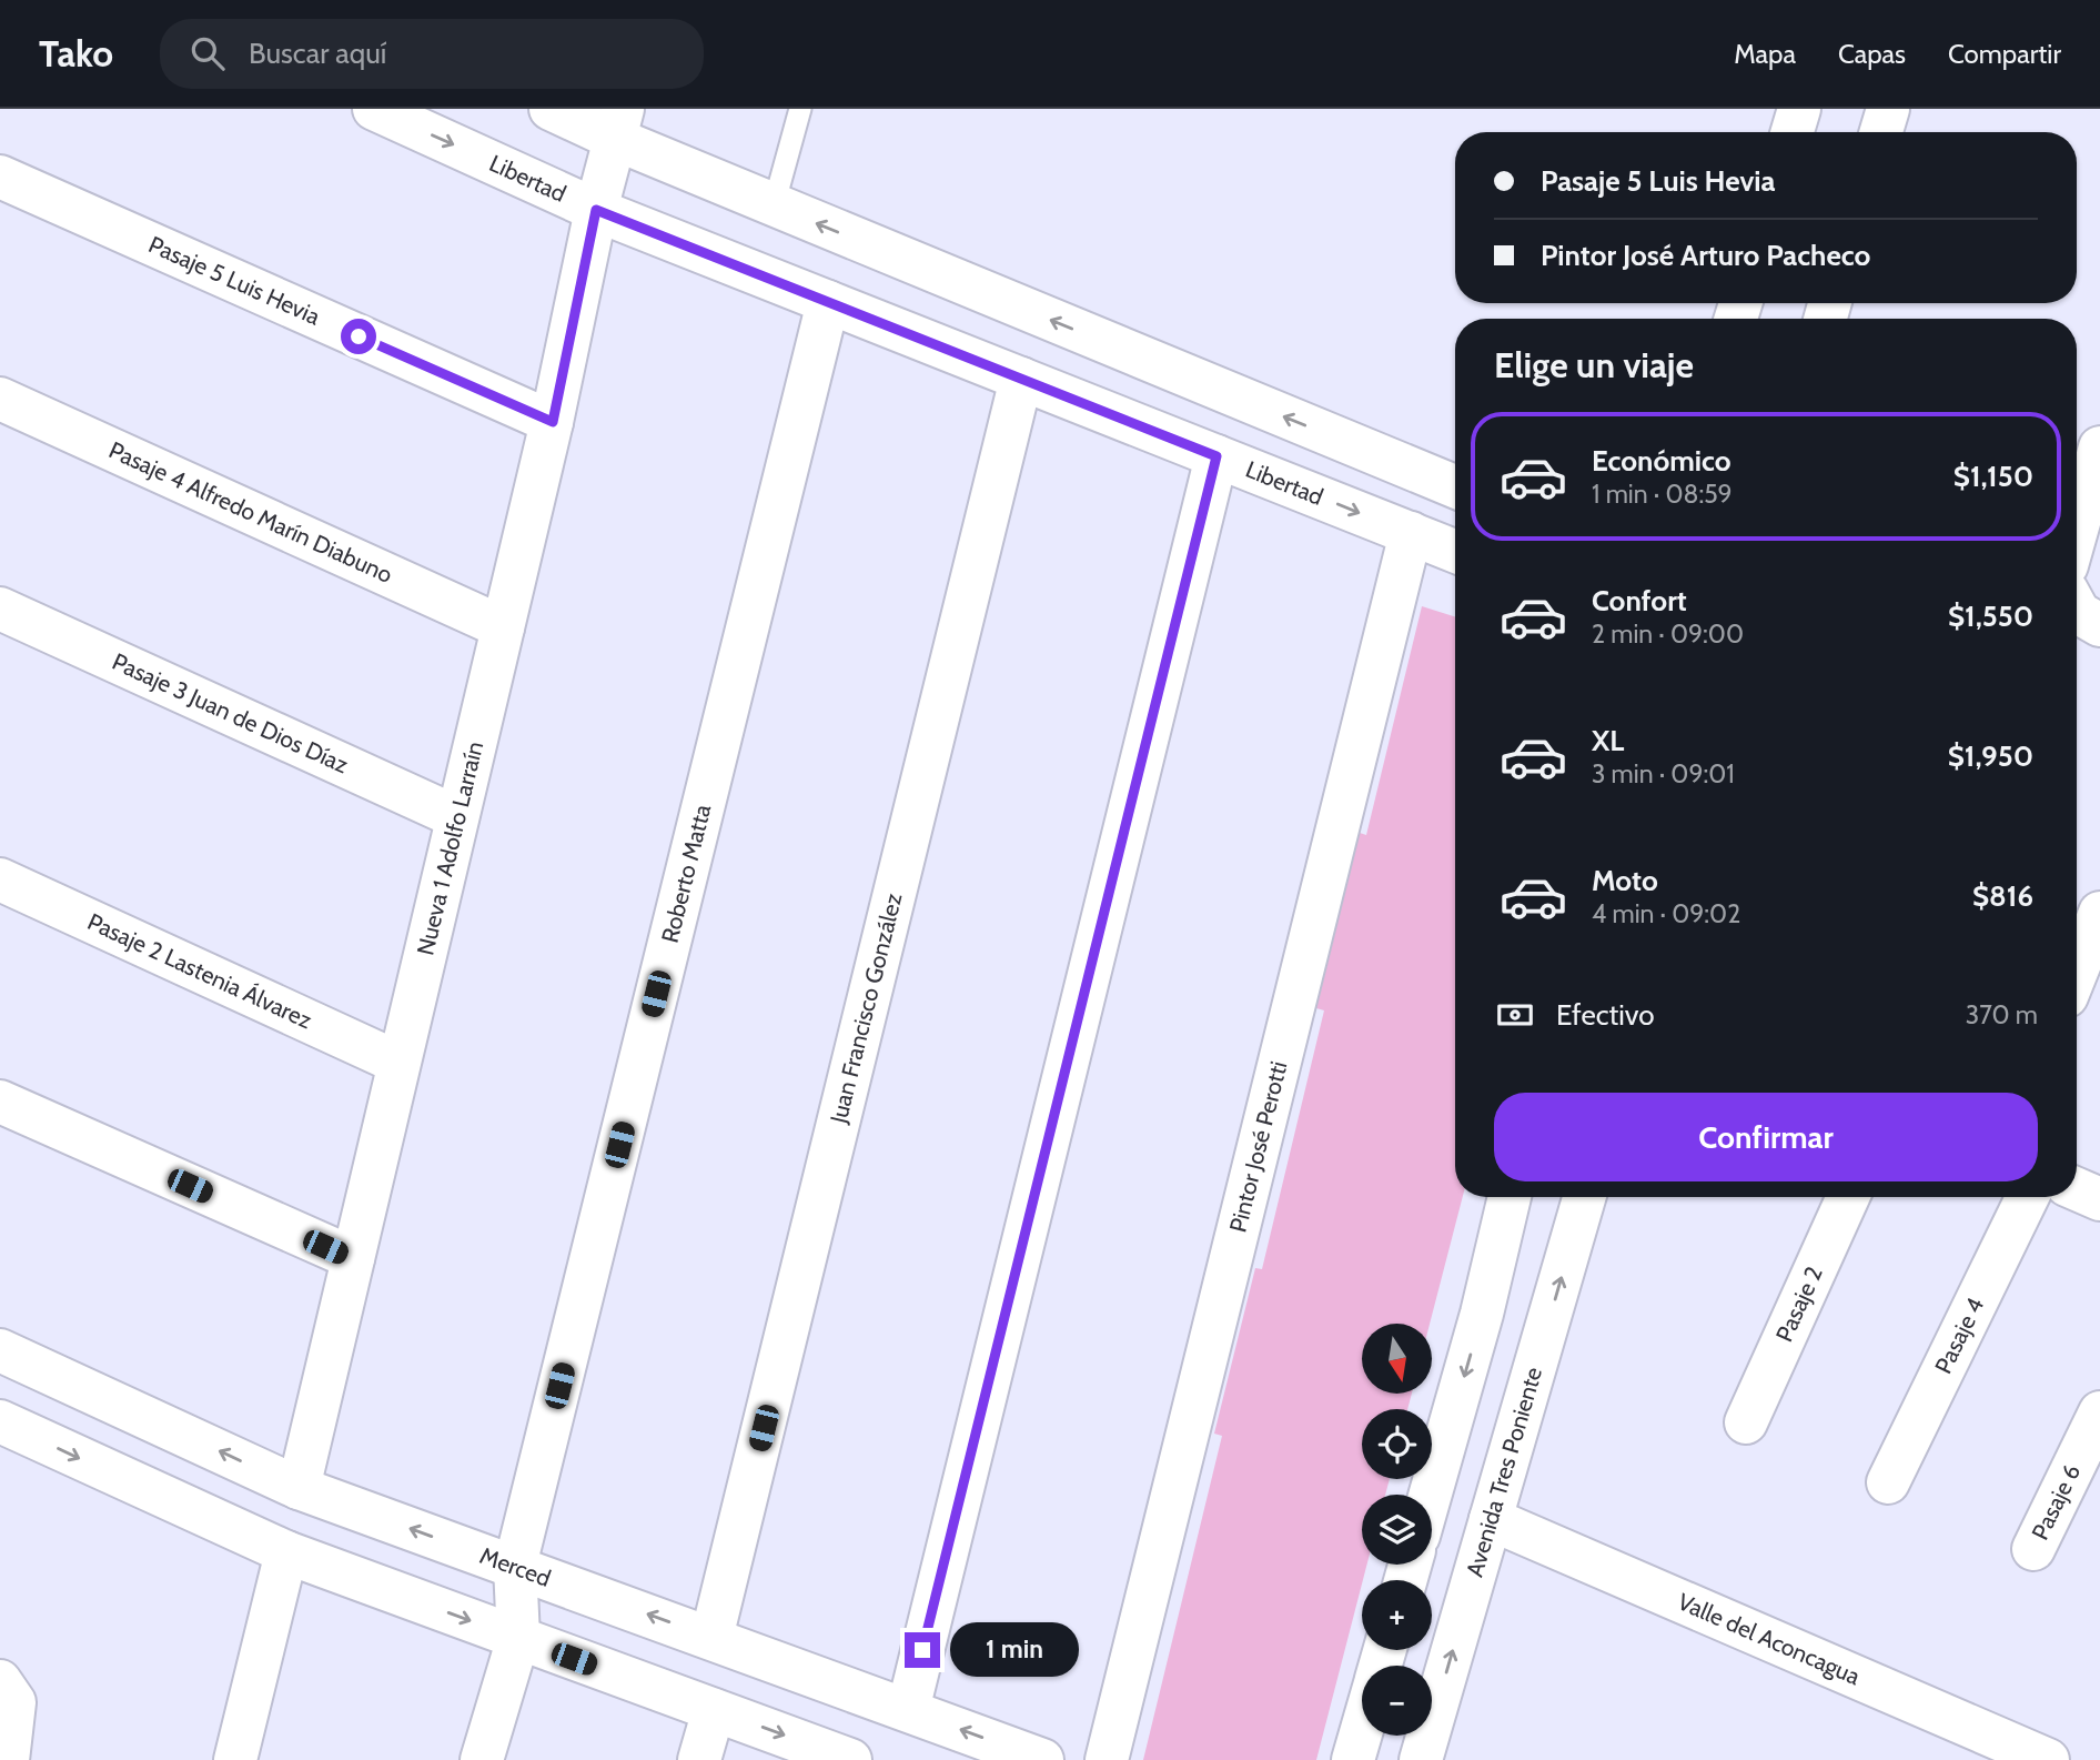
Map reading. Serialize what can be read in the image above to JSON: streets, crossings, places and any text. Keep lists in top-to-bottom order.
{
  "streets": {
    "street": [
      "Libertad",
      "Pasaje 5 Luis Hevia",
      "Pasaje 4 Alfredo Marín Diabuno",
      "Pasaje 3 Juan de Dios Díaz",
      "Nueva 1 Adolfo Larraín",
      "Roberto Matta",
      "Pasaje 2 Lastenia Álvarez",
      "Juan Francisco González",
      "Pintor José Perotti",
      "Pasaje 2",
      "Pasaje 4",
      "Avenida Tres Poniente",
      "Pasaje 6",
      "Merced",
      "Valle del Aconcagua"
    ]
  },
  "crossings": [
    ["Libertad", "Nueva 1 Adolfo Larraín"],
    ["Libertad", "Roberto Matta"],
    ["Libertad", "Juan Francisco González"],
    ["Libertad", "Pintor José Perotti"],
    ["Pasaje 5 Luis Hevia", "Nueva 1 Adolfo Larraín"],
    ["Pasaje 4 Alfredo Marín Diabuno", "Nueva 1 Adolfo Larraín"],
    ["Pasaje 3 Juan de Dios Díaz", "Nueva 1 Adolfo Larraín"],
    ["Nueva 1 Adolfo Larraín", "Pasaje 2 Lastenia Álvarez"],
    ["Nueva 1 Adolfo Larraín", "Merced"],
    ["Roberto Matta", "Merced"],
    ["Juan Francisco González", "Merced"],
    ["Avenida Tres Poniente", "Valle del Aconcagua"]
  ],
  "north": "bottom",
  "page": {
    "header": "Tako",
    "search": "Buscar aquí",
    "nav": ["Mapa", "Capas", "Compartir"],
    "banner": ["Pasaje 5 Luis Hevia", "Pintor José Arturo Pacheco"],
    "heading": "Elige un viaje",
    "list": [
      {
        "name": "Económico",
        "note": "1 min · 08:59",
        "value": "$1,150"
      },
      {
        "name": "Confort",
        "note": "2 min · 09:00",
        "value": "$1,550"
      },
      {
        "name": "XL",
        "note": "3 min · 09:01",
        "value": "$1,950"
      },
      {
        "name": "Moto",
        "note": "4 min · 09:02",
        "value": "$816"
      }
    ],
    "pay": ["Efectivo", "370 m"],
    "buttons": "Confirmar",
    "map_buttons": ["+", "−"],
    "bubble": "1 min"
  }
}
